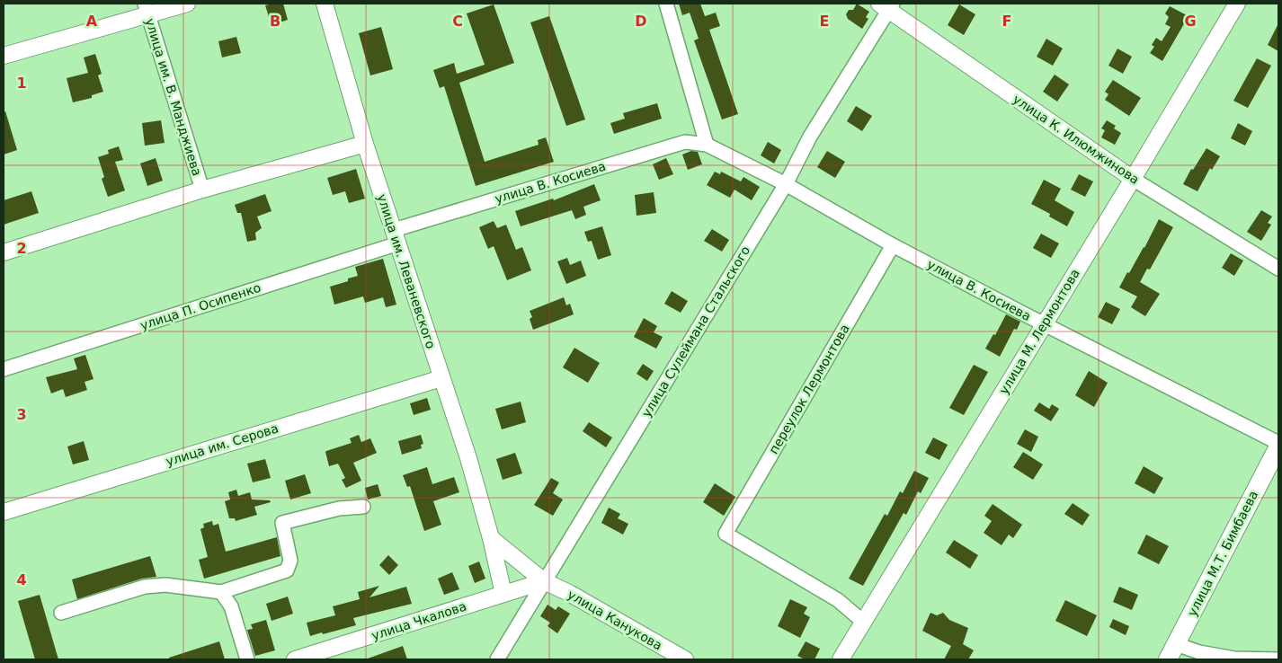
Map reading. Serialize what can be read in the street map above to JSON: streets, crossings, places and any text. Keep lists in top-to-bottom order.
{
  "streets": {
    "main road": ["улица М.Т. Бимбаева"],
    "street": [
      "улица им. В. Манджиева",
      "улица К. Илюмжинова",
      "улица В. Косиева",
      "улица им. Леваневского",
      "улица П. Осипенко",
      "улица Сулеймана Стальского",
      "улица М. Лермонтова",
      "переулок Лермонтова",
      "улица им. Серова",
      "улица Канукова",
      "улица Чкалова"
    ]
  },
  "crossings": [
    ["улица К. Илюмжинова", "улица Сулеймана Стальского"],
    ["улица К. Илюмжинова", "улица М. Лермонтова"],
    ["улица В. Косиева", "улица им. Леваневского"],
    ["улица В. Косиева", "улица П. Осипенко"],
    ["улица В. Косиева", "улица Сулеймана Стальского"],
    ["улица В. Косиева", "улица М. Лермонтова"],
    ["улица В. Косиева", "переулок Лермонтова"],
    ["улица В. Косиева", "улица М.Т. Бимбаева"],
    ["улица им. Леваневского", "улица П. Осипенко"],
    ["улица им. Леваневского", "улица им. Серова"],
    ["улица им. Леваневского", "улица Чкалова"],
    ["улица Сулеймана Стальского", "улица Канукова"],
    ["улица Сулеймана Стальского", "улица Чкалова"],
    ["улица М. Лермонтова", "переулок Лермонтова"],
    ["улица Канукова", "улица Чкалова"]
  ],
  "grid": {
    "columns": [
      "A",
      "B",
      "C",
      "D",
      "E",
      "F",
      "G"
    ],
    "rows": [
      "1",
      "2",
      "3",
      "4"
    ]
  }
}
